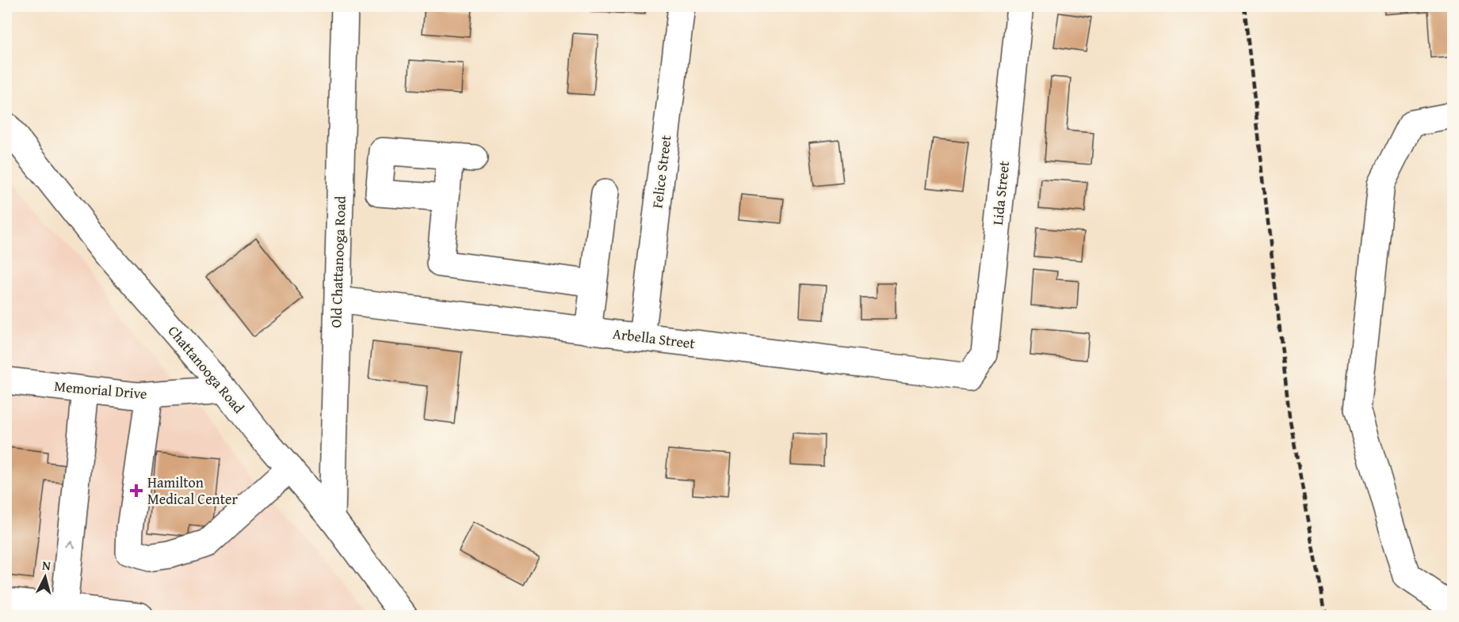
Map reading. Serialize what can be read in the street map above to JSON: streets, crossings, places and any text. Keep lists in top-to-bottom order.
{
  "streets": {
    "street": [
      "Felice Street",
      "Lida Street",
      "Old Chattanooga Road",
      "Arbella Street",
      "Chattanooga Road",
      "Memorial Drive"
    ]
  },
  "crossings": [
    ["Felice Street", "Arbella Street"],
    ["Lida Street", "Arbella Street"],
    ["Old Chattanooga Road", "Arbella Street"],
    ["Old Chattanooga Road", "Chattanooga Road"],
    ["Chattanooga Road", "Memorial Drive"]
  ],
  "places": {
    "health": ["Hamilton Medical Center"]
  },
  "north": "top"
}
